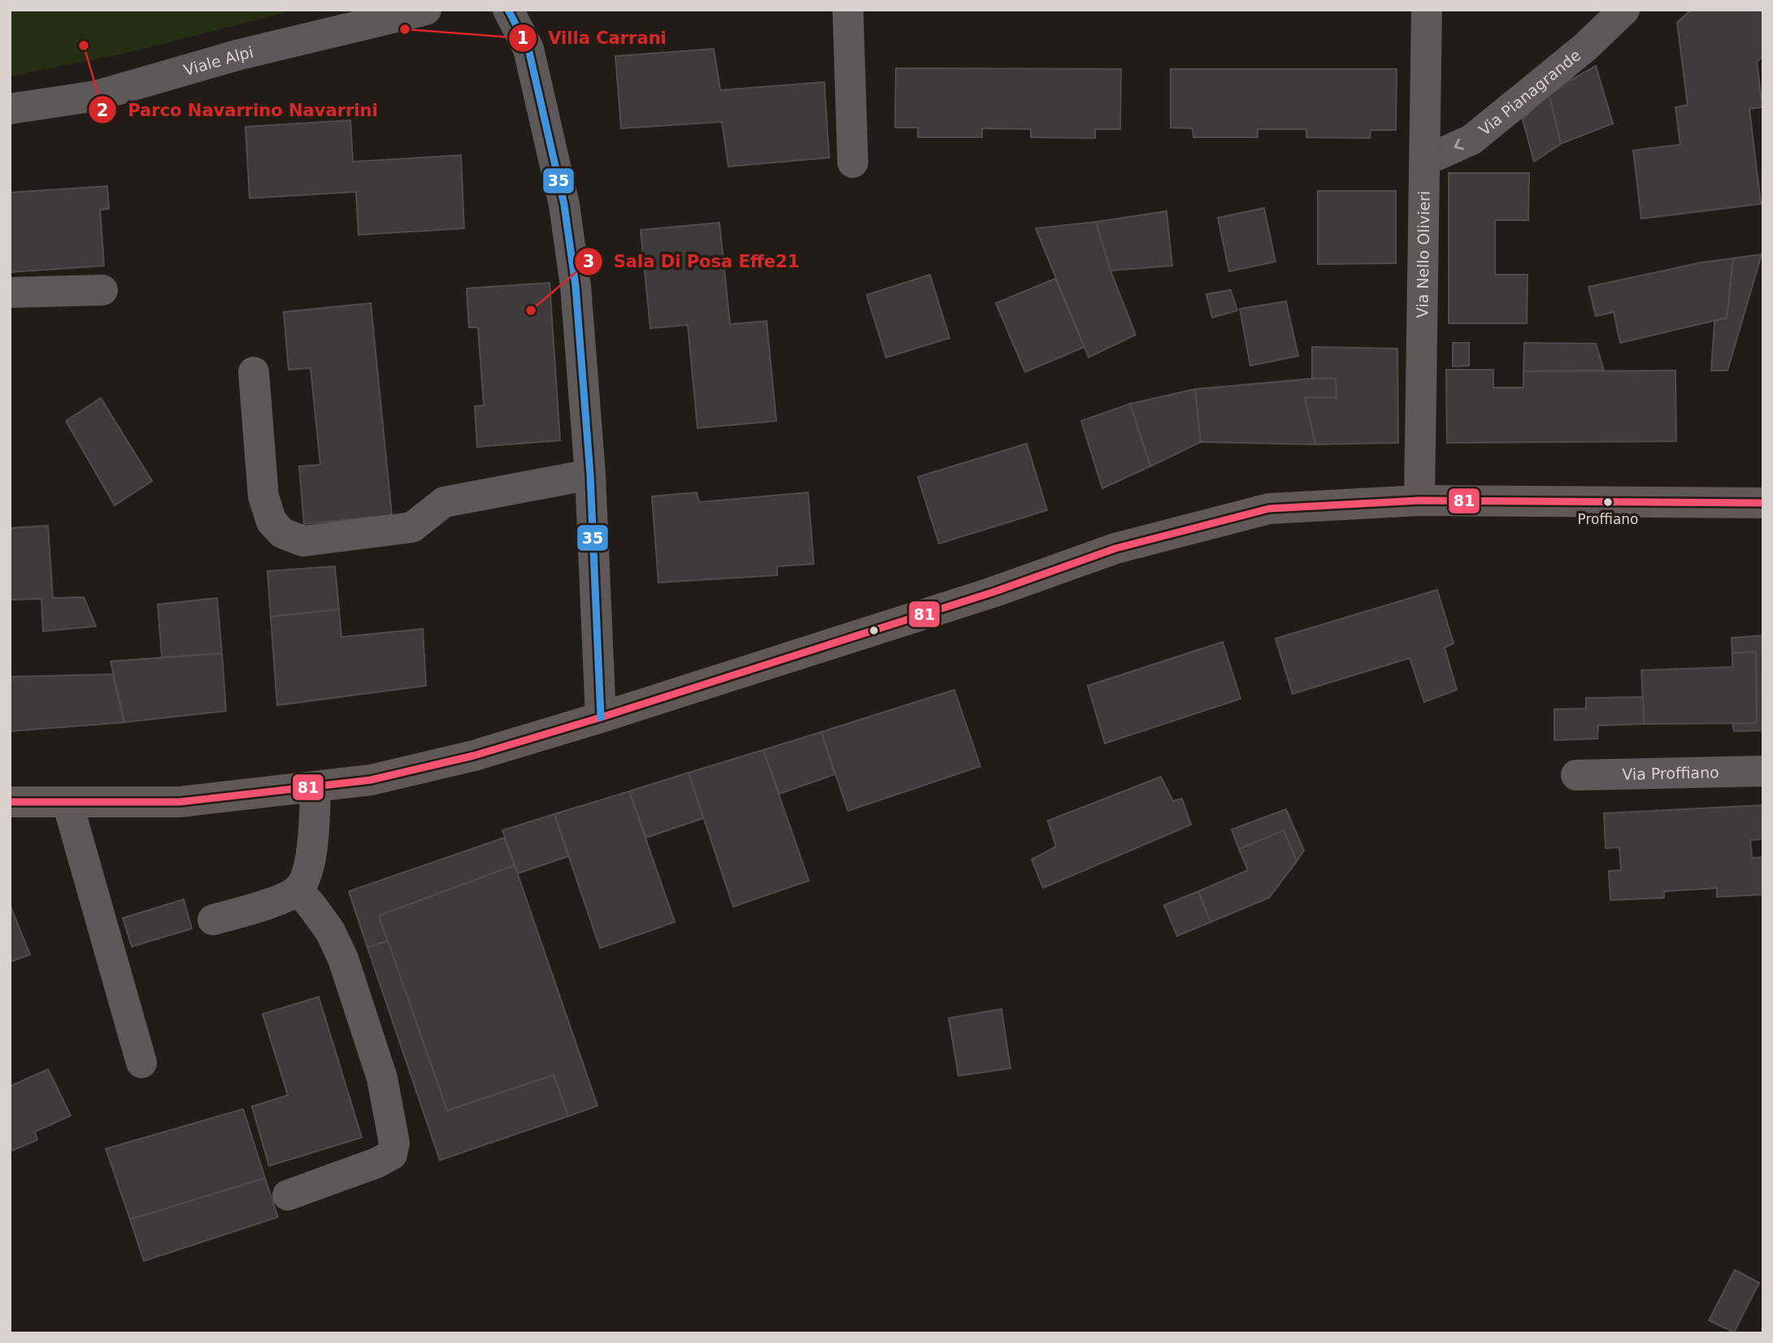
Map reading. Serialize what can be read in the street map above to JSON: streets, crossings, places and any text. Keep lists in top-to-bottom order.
{
  "streets": {
    "street": [
      "Viale Alpi",
      "Via Pianagrande",
      "Via Nello Olivieri",
      "Via Proffiano"
    ]
  },
  "crossings": [
    ["Via Pianagrande", "Via Nello Olivieri"]
  ],
  "one_way": ["Via Pianagrande"],
  "places": [
    "Villa Carrani",
    "Parco Navarrino Navarrini",
    "Sala Di Posa Effe21",
    "Proffiano"
  ],
  "lines": ["transit line 35", "transit line 81"]
}
